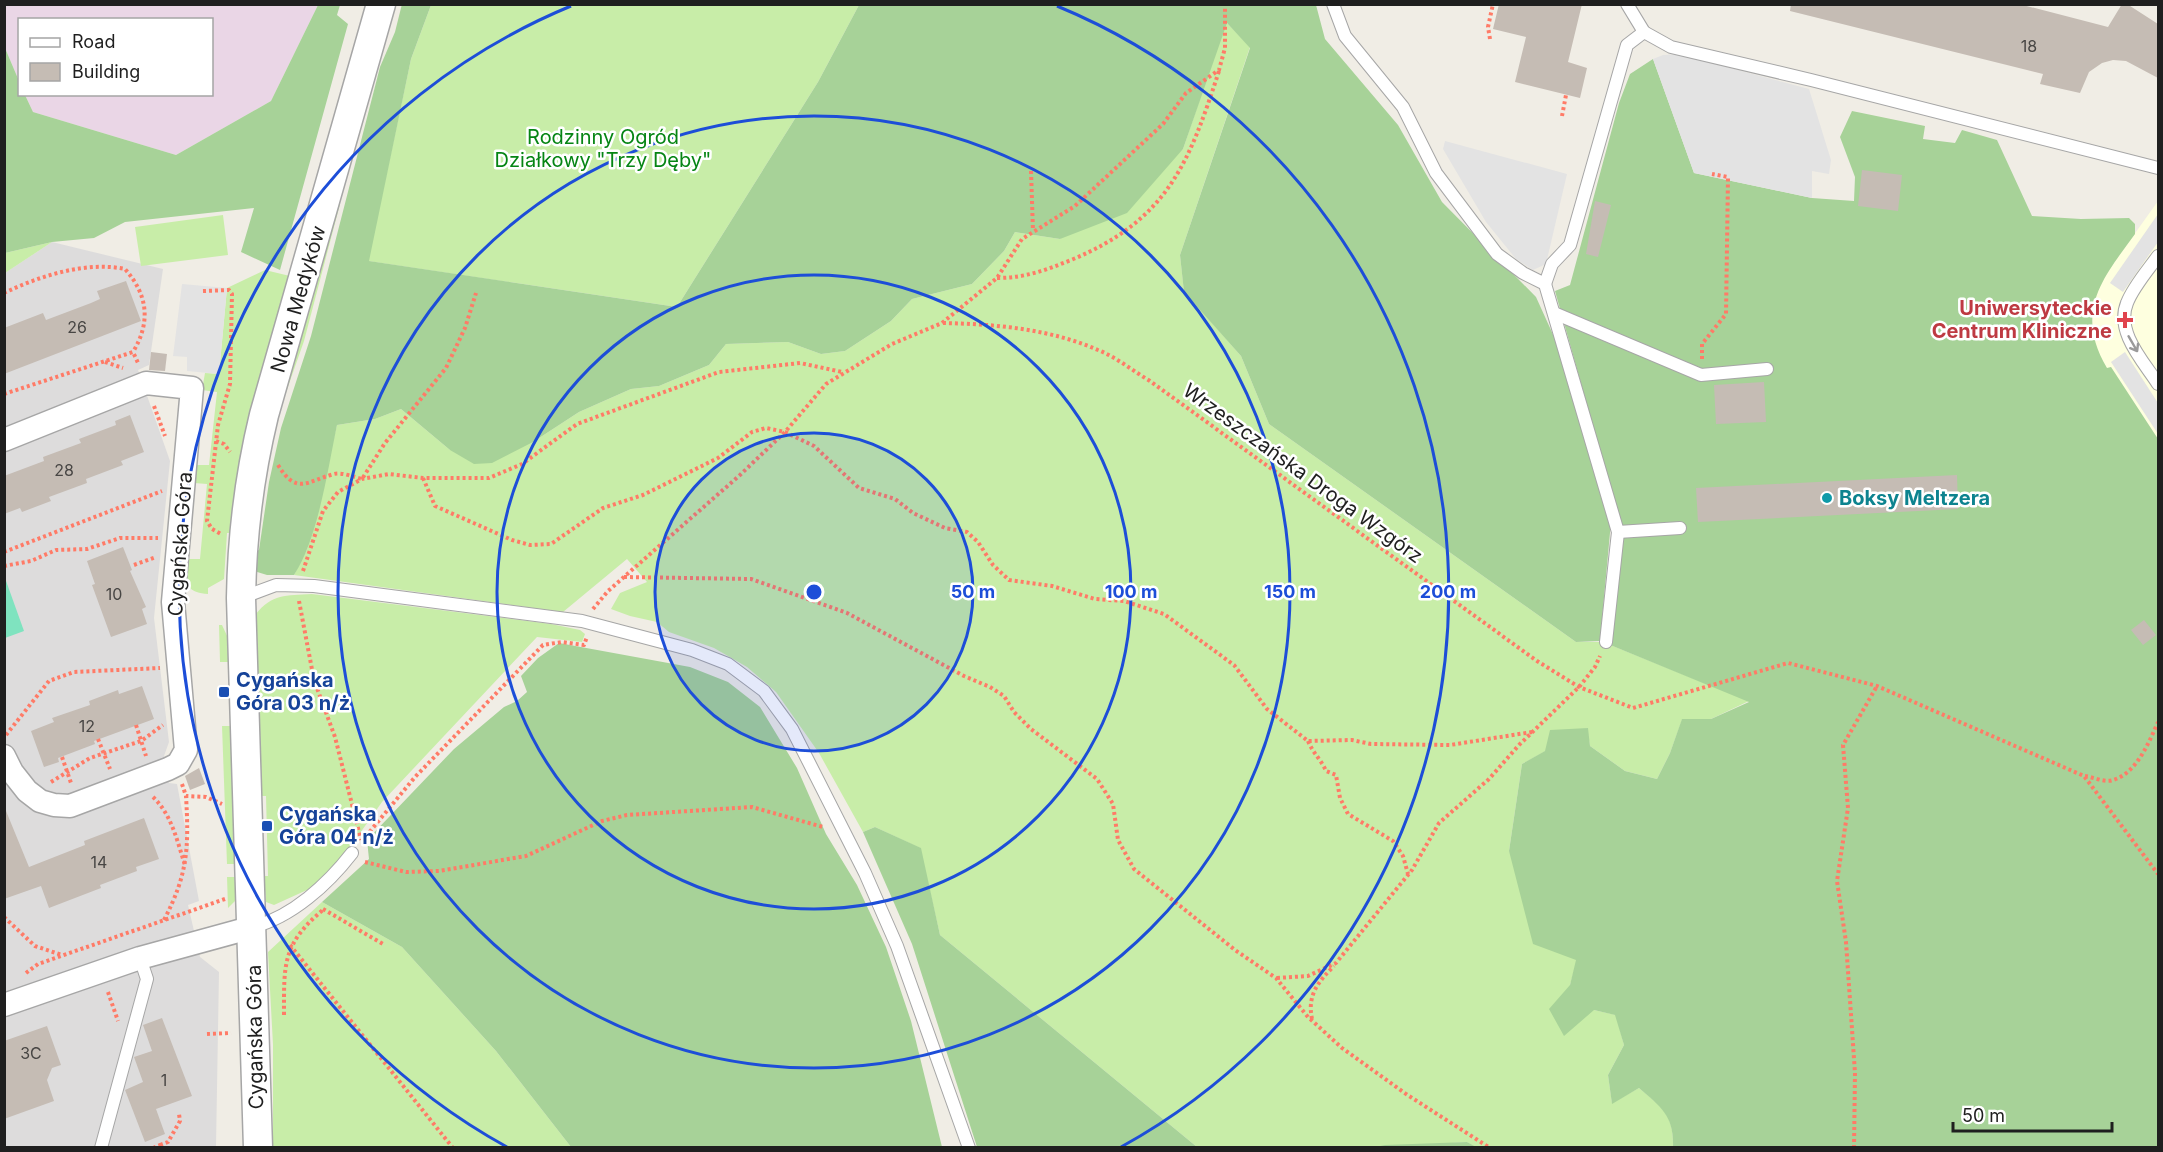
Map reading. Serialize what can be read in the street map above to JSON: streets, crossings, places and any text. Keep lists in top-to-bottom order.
{
  "streets": {
    "street": ["Nowa Medyków", "Cygańska Góra"],
    "path": ["Wrzeszczańska Droga Wzgórz"]
  },
  "crossings": [
    ["Nowa Medyków", "Cygańska Góra"]
  ],
  "parks": ["Rodzinny Ogród Działkowy \"Trzy Dęby\""],
  "places": {
    "health": ["Uniwersyteckie Centrum Kliniczne"],
    "other": ["Boksy Meltzera"],
    "transit": ["Cygańska Góra 03 n/ż", "Cygańska Góra 04 n/ż"]
  },
  "house_numbers": [
    "18",
    "26",
    "28",
    "10",
    "12",
    "14",
    "3C",
    "1"
  ],
  "legend": ["Road", "Building"],
  "scale_bar": "50 m",
  "rings": [
    "50 m",
    "100 m",
    "150 m",
    "200 m"
  ]
}
